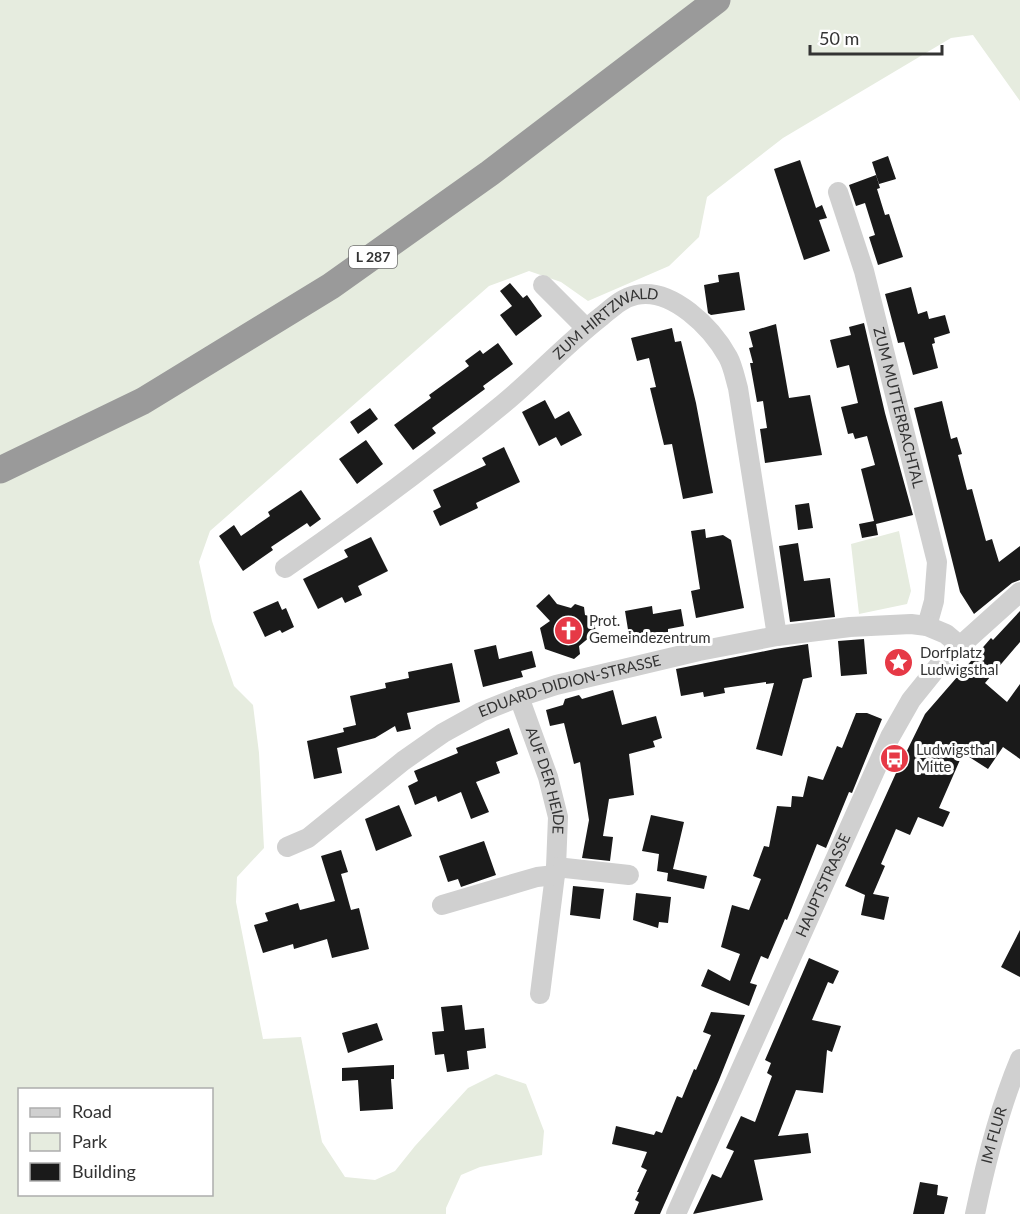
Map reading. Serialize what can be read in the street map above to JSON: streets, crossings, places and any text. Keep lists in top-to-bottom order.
{
  "streets": {
    "highway": ["L 287"],
    "street": [
      "ZUM HIRTZWALD",
      "ZUM MUTTERBACHTAL",
      "EDUARD-DIDION-STRASSE",
      "AUF DER HEIDE",
      "HAUPTSTRASSE",
      "IM FLUR"
    ]
  },
  "crossings": [
    ["ZUM HIRTZWALD", "EDUARD-DIDION-STRASSE"],
    ["ZUM MUTTERBACHTAL", "EDUARD-DIDION-STRASSE"],
    ["EDUARD-DIDION-STRASSE", "AUF DER HEIDE"],
    ["EDUARD-DIDION-STRASSE", "HAUPTSTRASSE"]
  ],
  "places": {
    "church": ["Prot. Gemeindezentrum"],
    "place": ["Dorfplatz Ludwigsthal"],
    "bus stop": ["Ludwigsthal Mitte"]
  },
  "legend": ["Road", "Park", "Building"],
  "scale_bar": "50 m"
}
